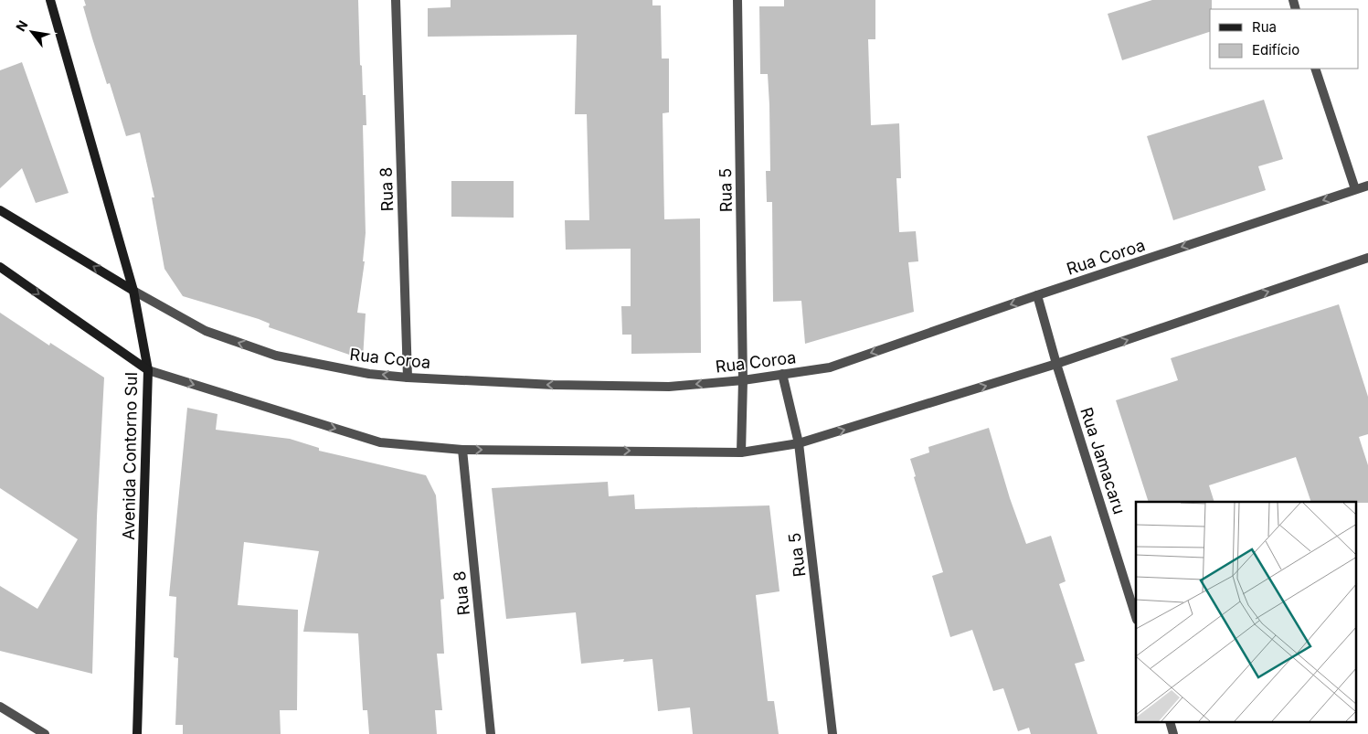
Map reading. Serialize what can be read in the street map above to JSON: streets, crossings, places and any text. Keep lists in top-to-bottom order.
{
  "streets": {
    "street": [
      "Rua 8",
      "Rua 5",
      "Rua Coroa",
      "Avenida Contorno Sul",
      "Rua Jamacaru"
    ]
  },
  "crossings": [
    ["Rua 8", "Rua Coroa"],
    ["Rua 5", "Rua Coroa"],
    ["Rua Coroa", "Avenida Contorno Sul"],
    ["Rua Coroa", "Rua Jamacaru"]
  ],
  "legend": ["Rua", "Edifício"],
  "north": "top left"
}
